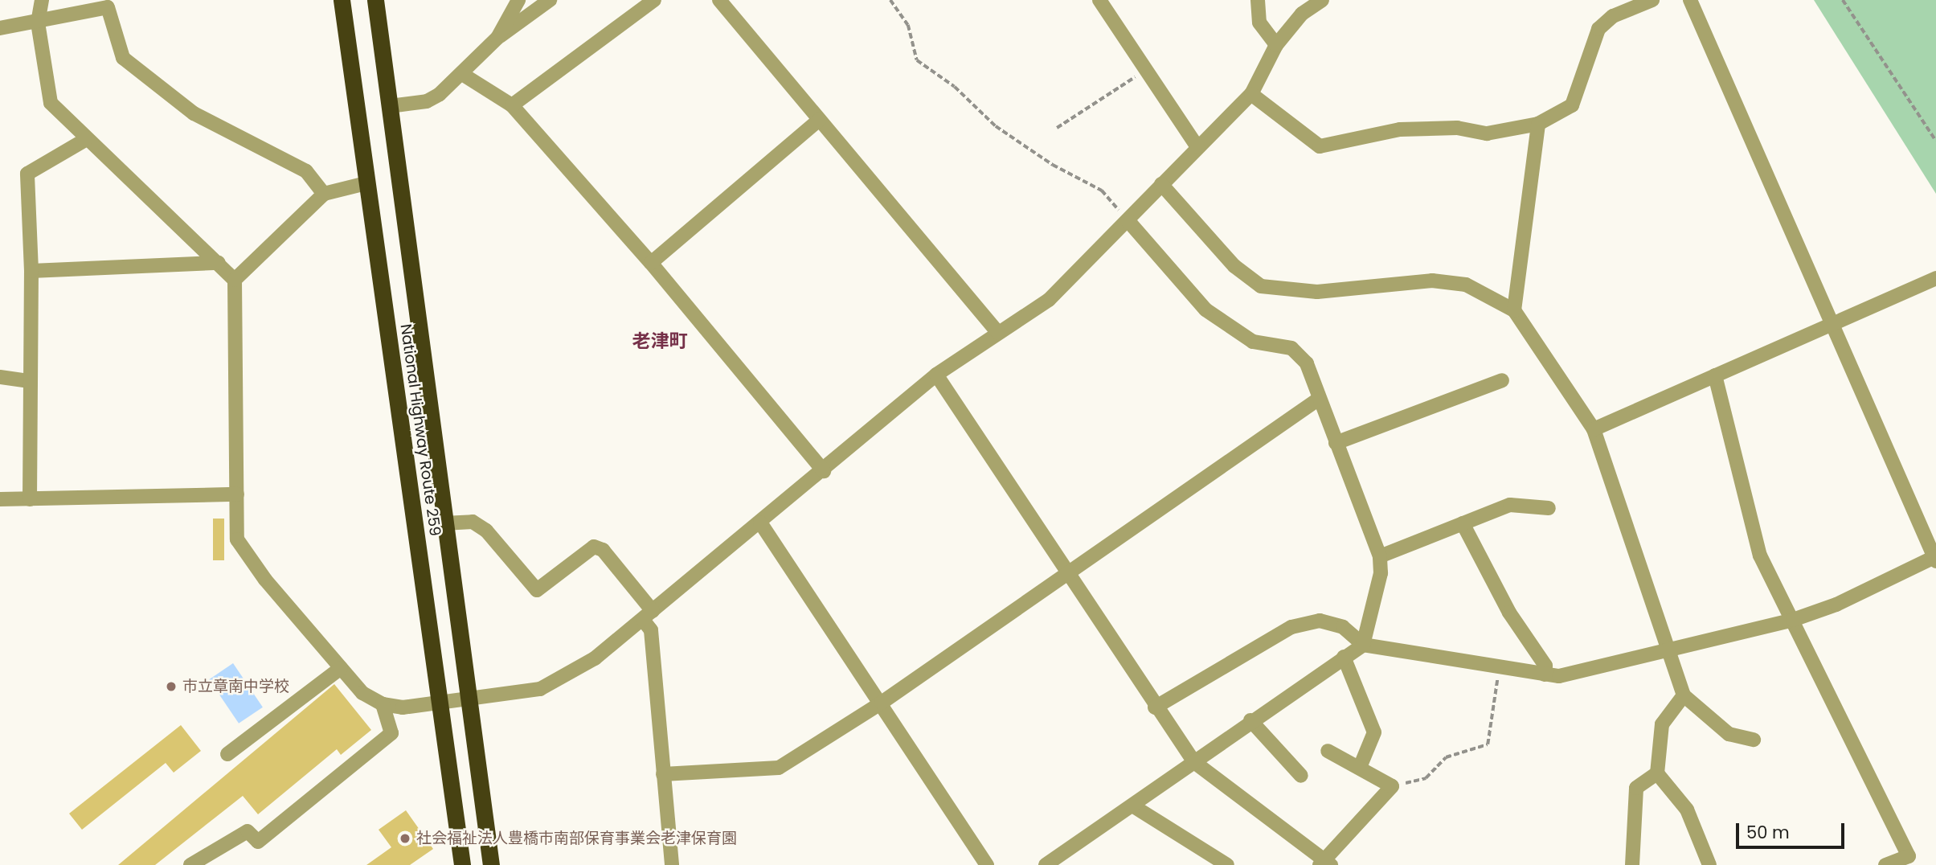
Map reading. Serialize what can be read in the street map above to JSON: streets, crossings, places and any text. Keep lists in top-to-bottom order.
{
  "streets": {
    "highway": ["National Highway Route 259"]
  },
  "districts": ["老津町"],
  "places": ["市立章南中学校", "社会福祉法人豊橋市南部保育事業会老津保育園"],
  "scale_bar": "50 m"
}
